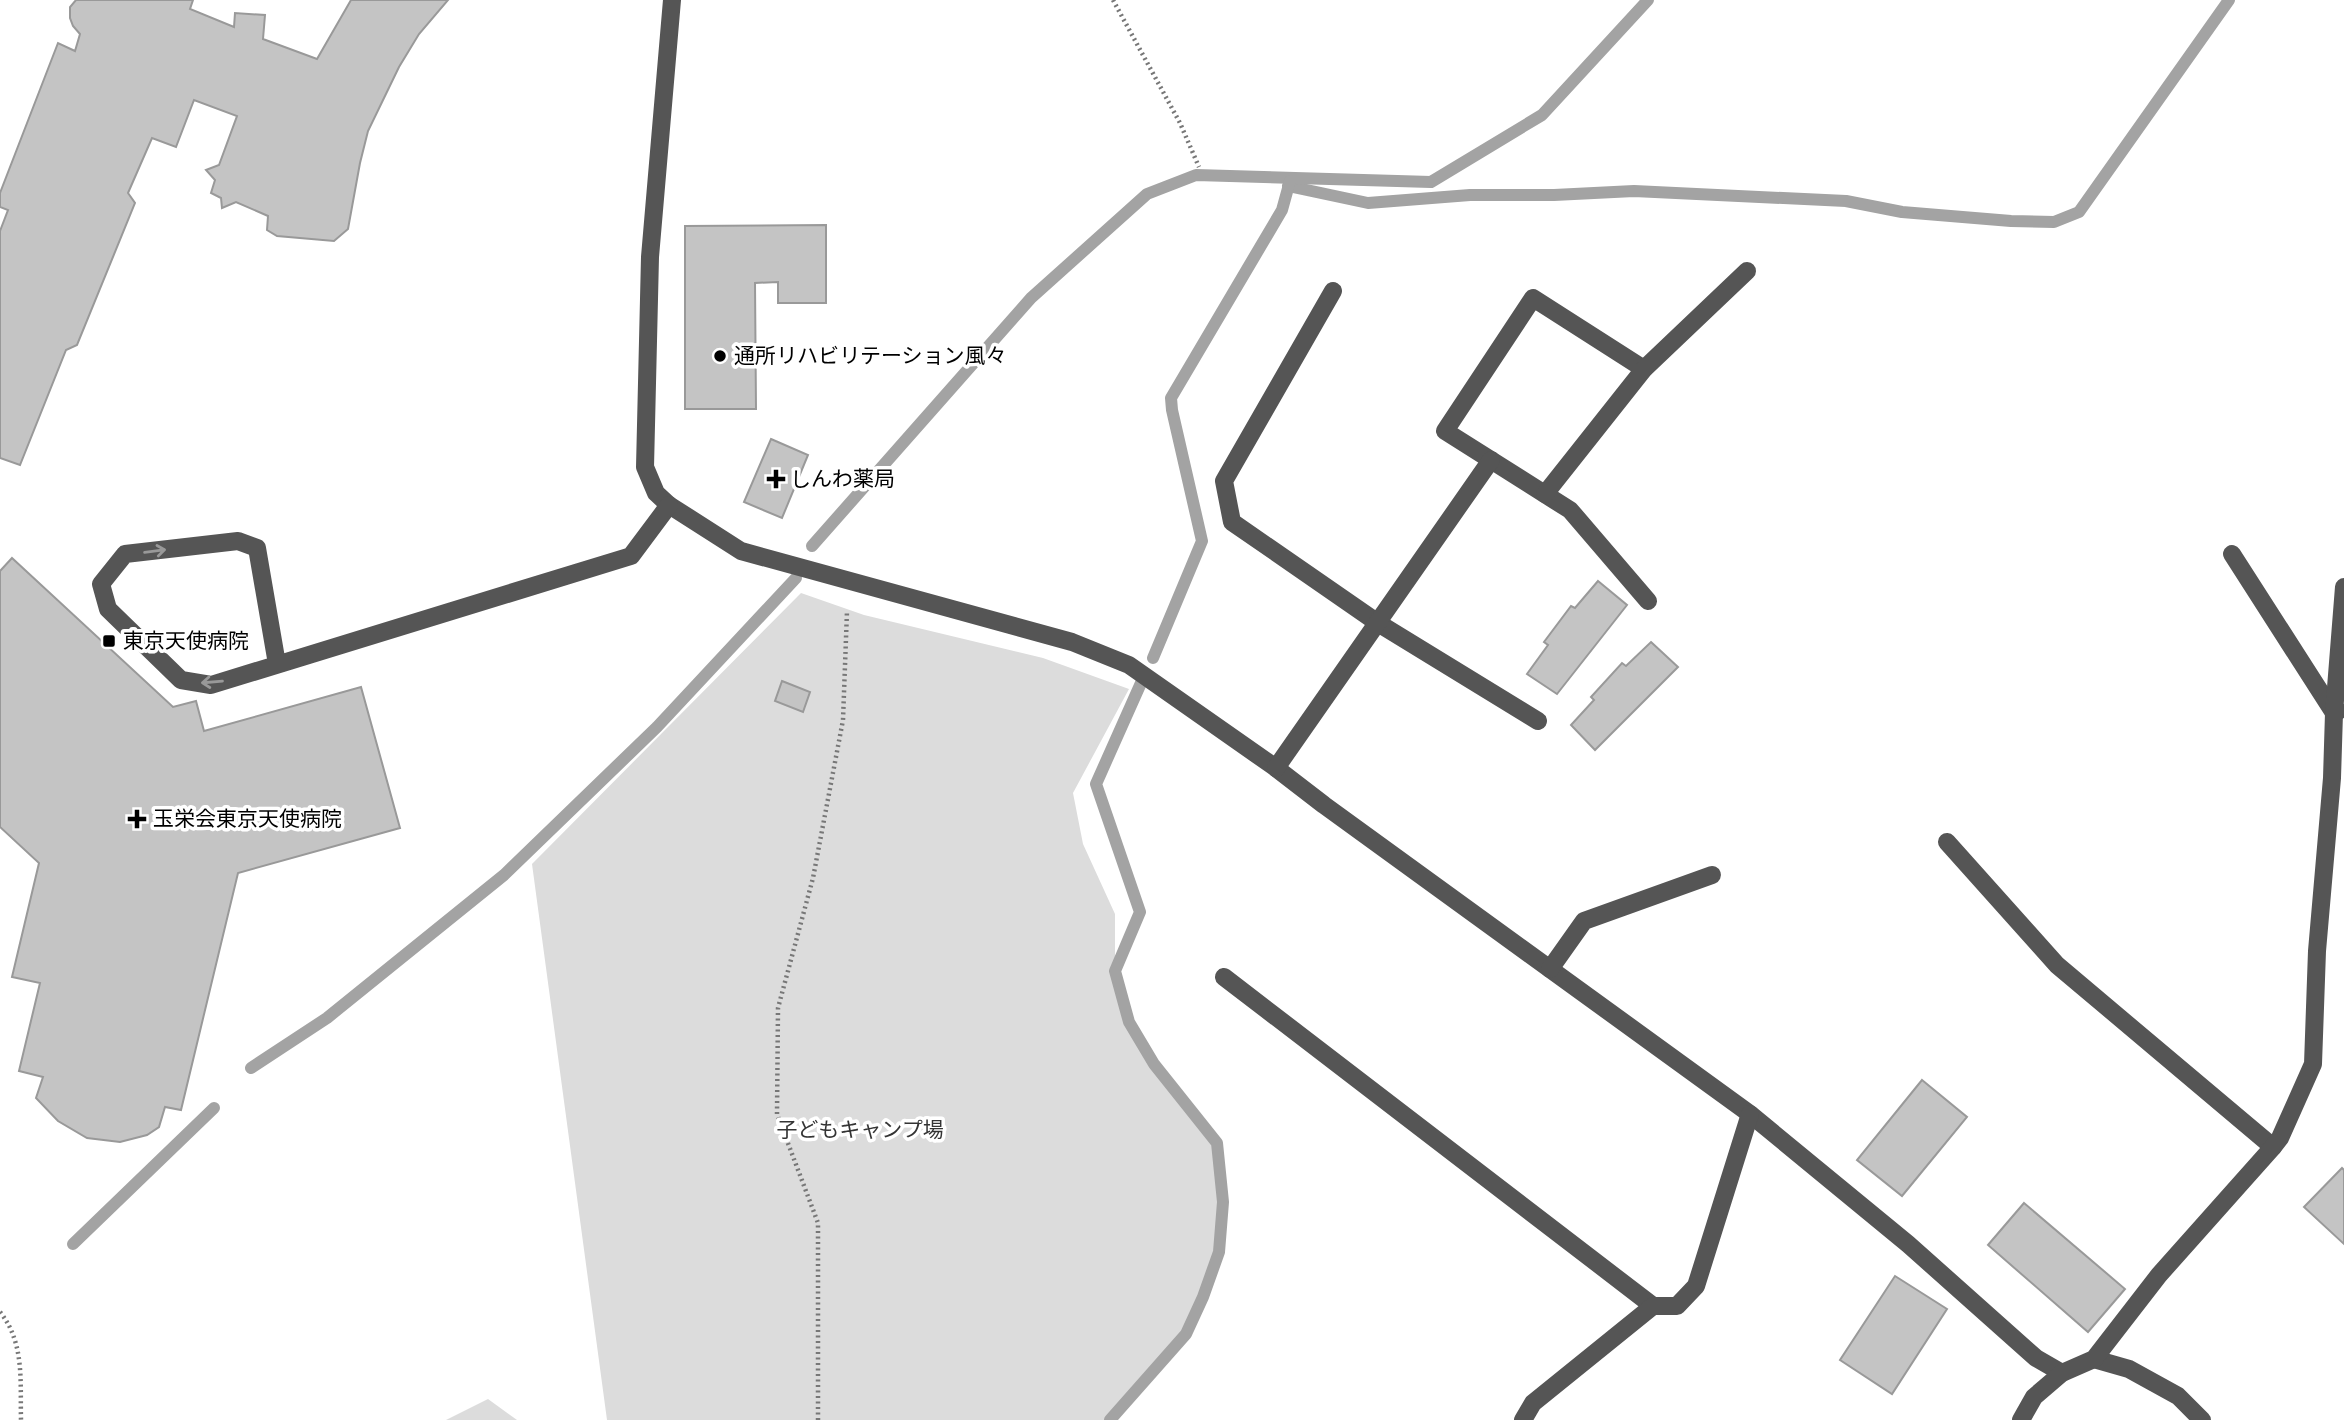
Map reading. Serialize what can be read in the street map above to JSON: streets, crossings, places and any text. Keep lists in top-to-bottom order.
{
  "parks": ["子どもキャンプ場"],
  "places": {
    "other": ["通所リハビリテーション風々"],
    "health": ["しんわ薬局", "玉栄会東京天使病院"],
    "transit": ["東京天使病院"]
  }
}
